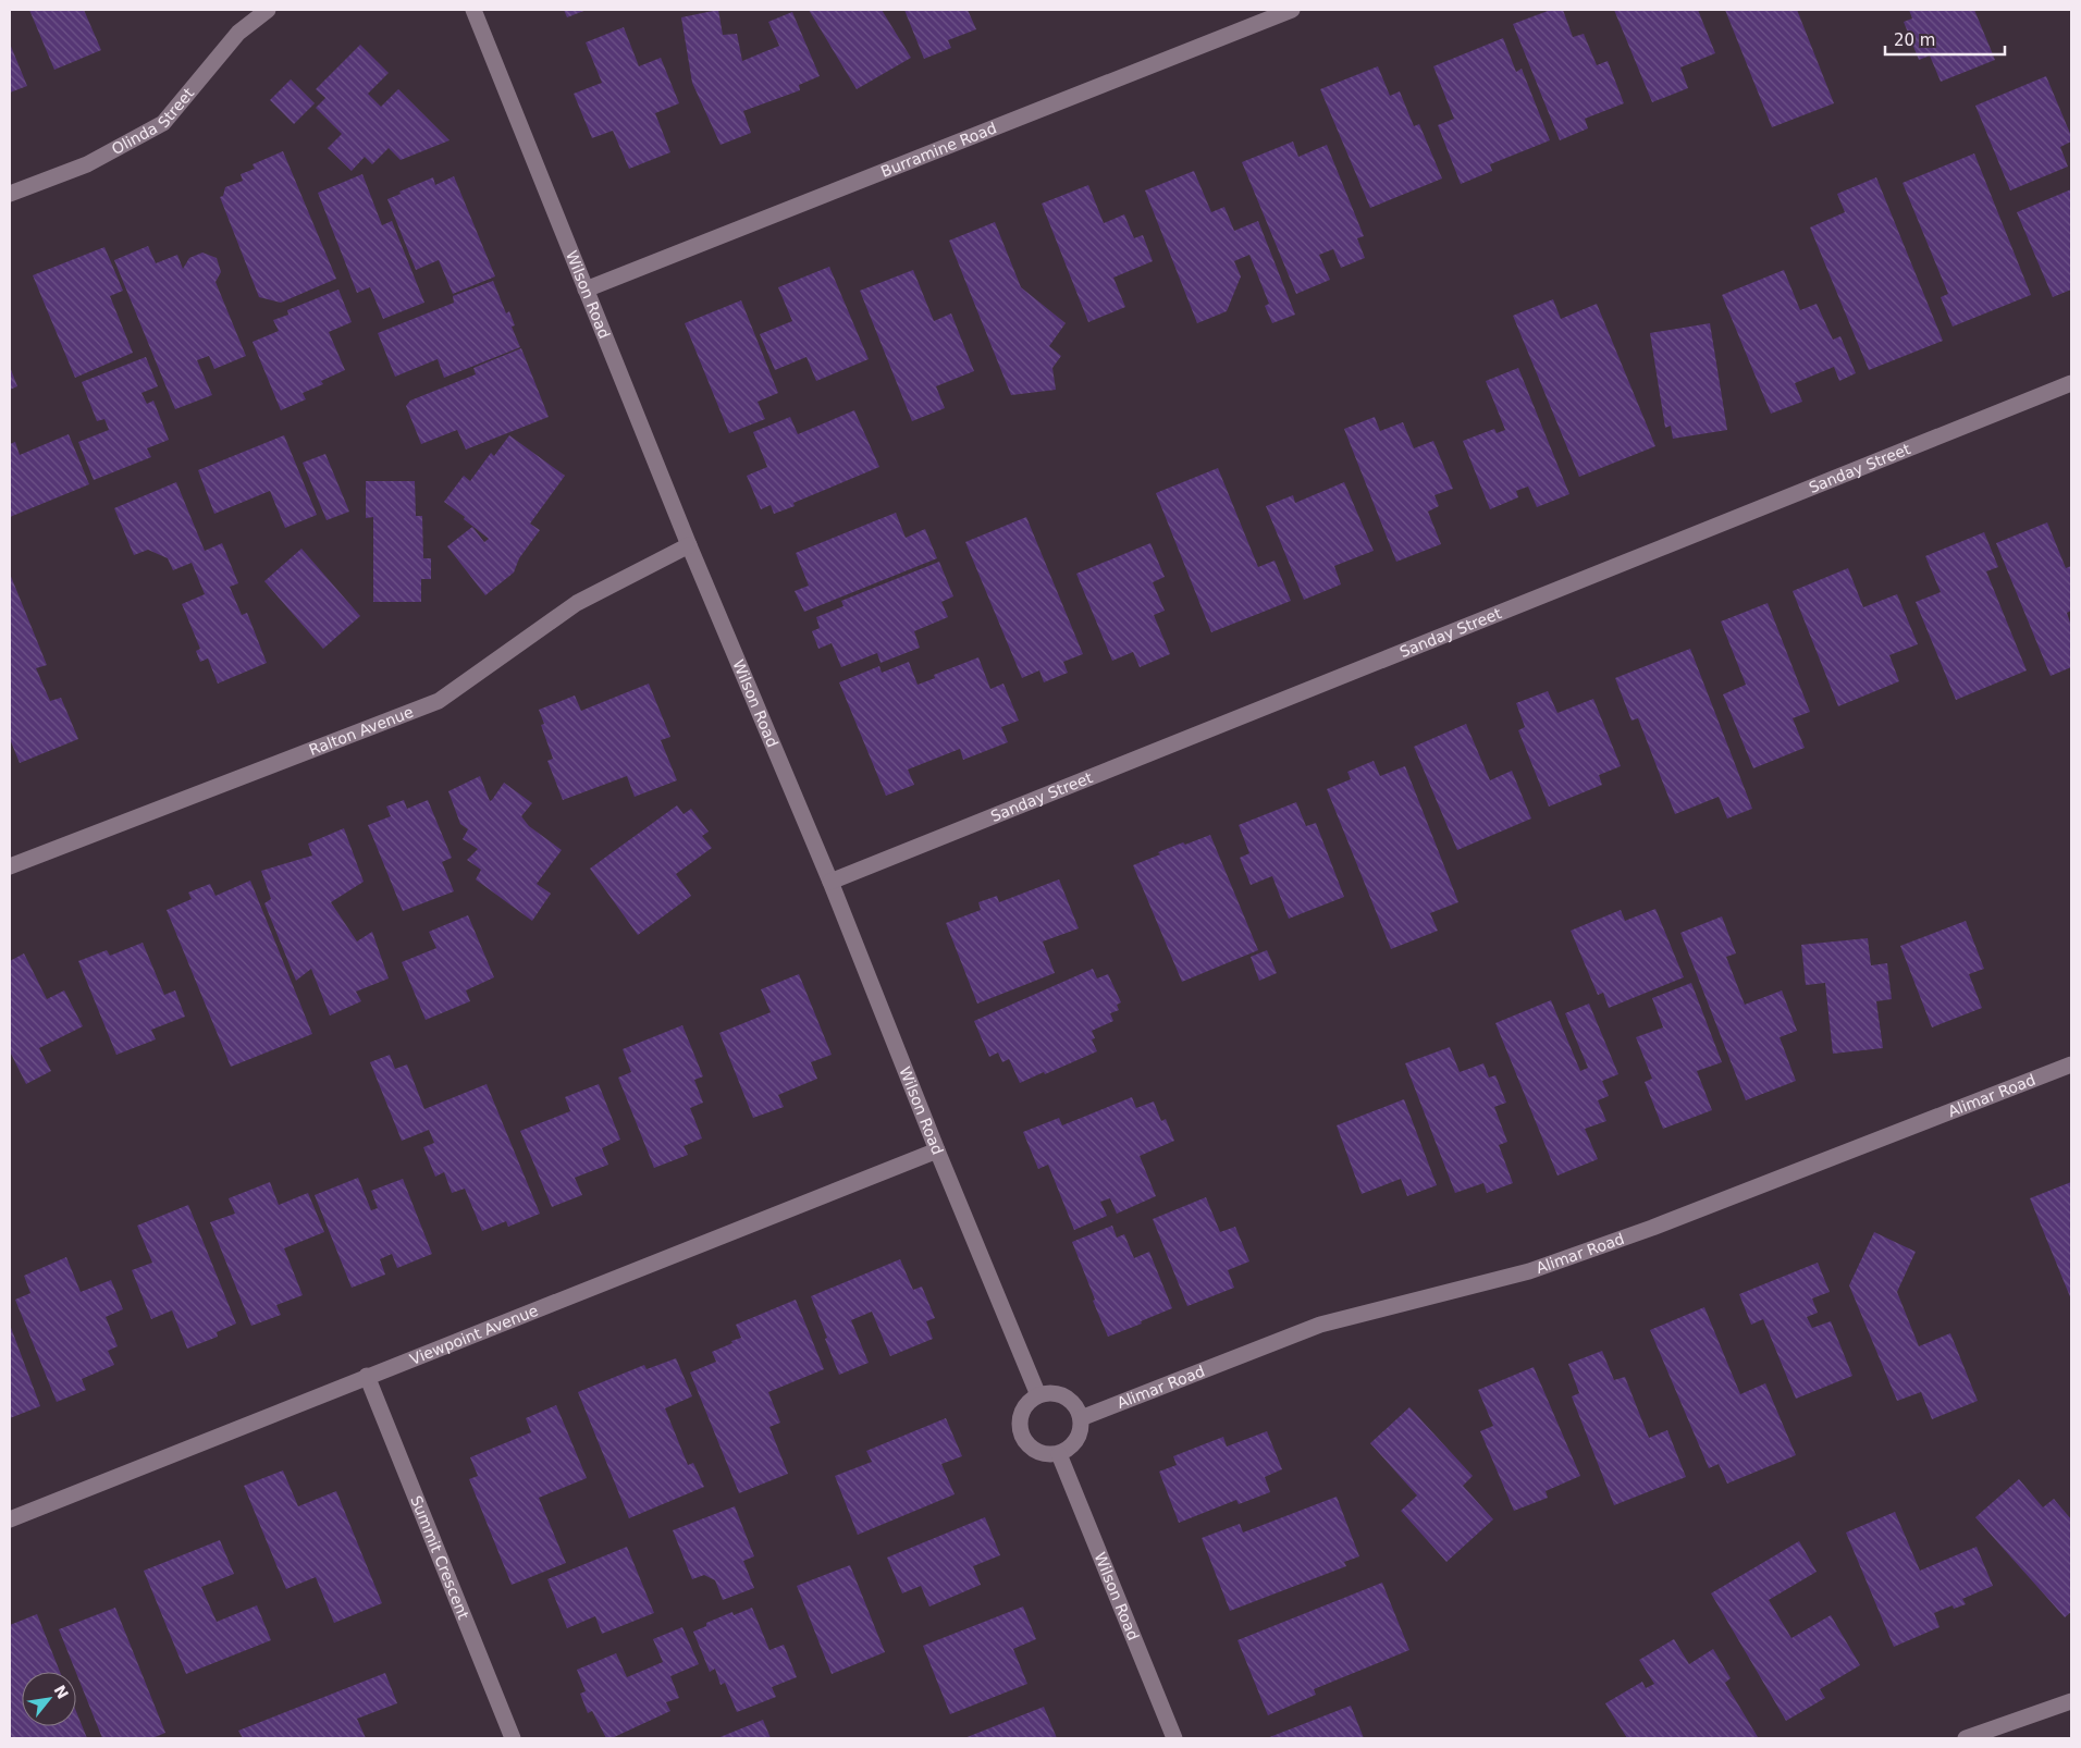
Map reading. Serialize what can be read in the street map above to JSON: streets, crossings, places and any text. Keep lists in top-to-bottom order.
{
  "streets": {
    "street": [
      "Olinda Street",
      "Burramine Road",
      "Wilson Road",
      "Sanday Street",
      "Ralton Avenue",
      "Alimar Road",
      "Viewpoint Avenue",
      "Summit Crescent"
    ]
  },
  "crossings": [
    ["Burramine Road", "Wilson Road"],
    ["Wilson Road", "Sanday Street"],
    ["Wilson Road", "Ralton Avenue"],
    ["Wilson Road", "Alimar Road"],
    ["Wilson Road", "Viewpoint Avenue"],
    ["Viewpoint Avenue", "Summit Crescent"]
  ],
  "scale_bar": "20 m",
  "north": "top right"
}
